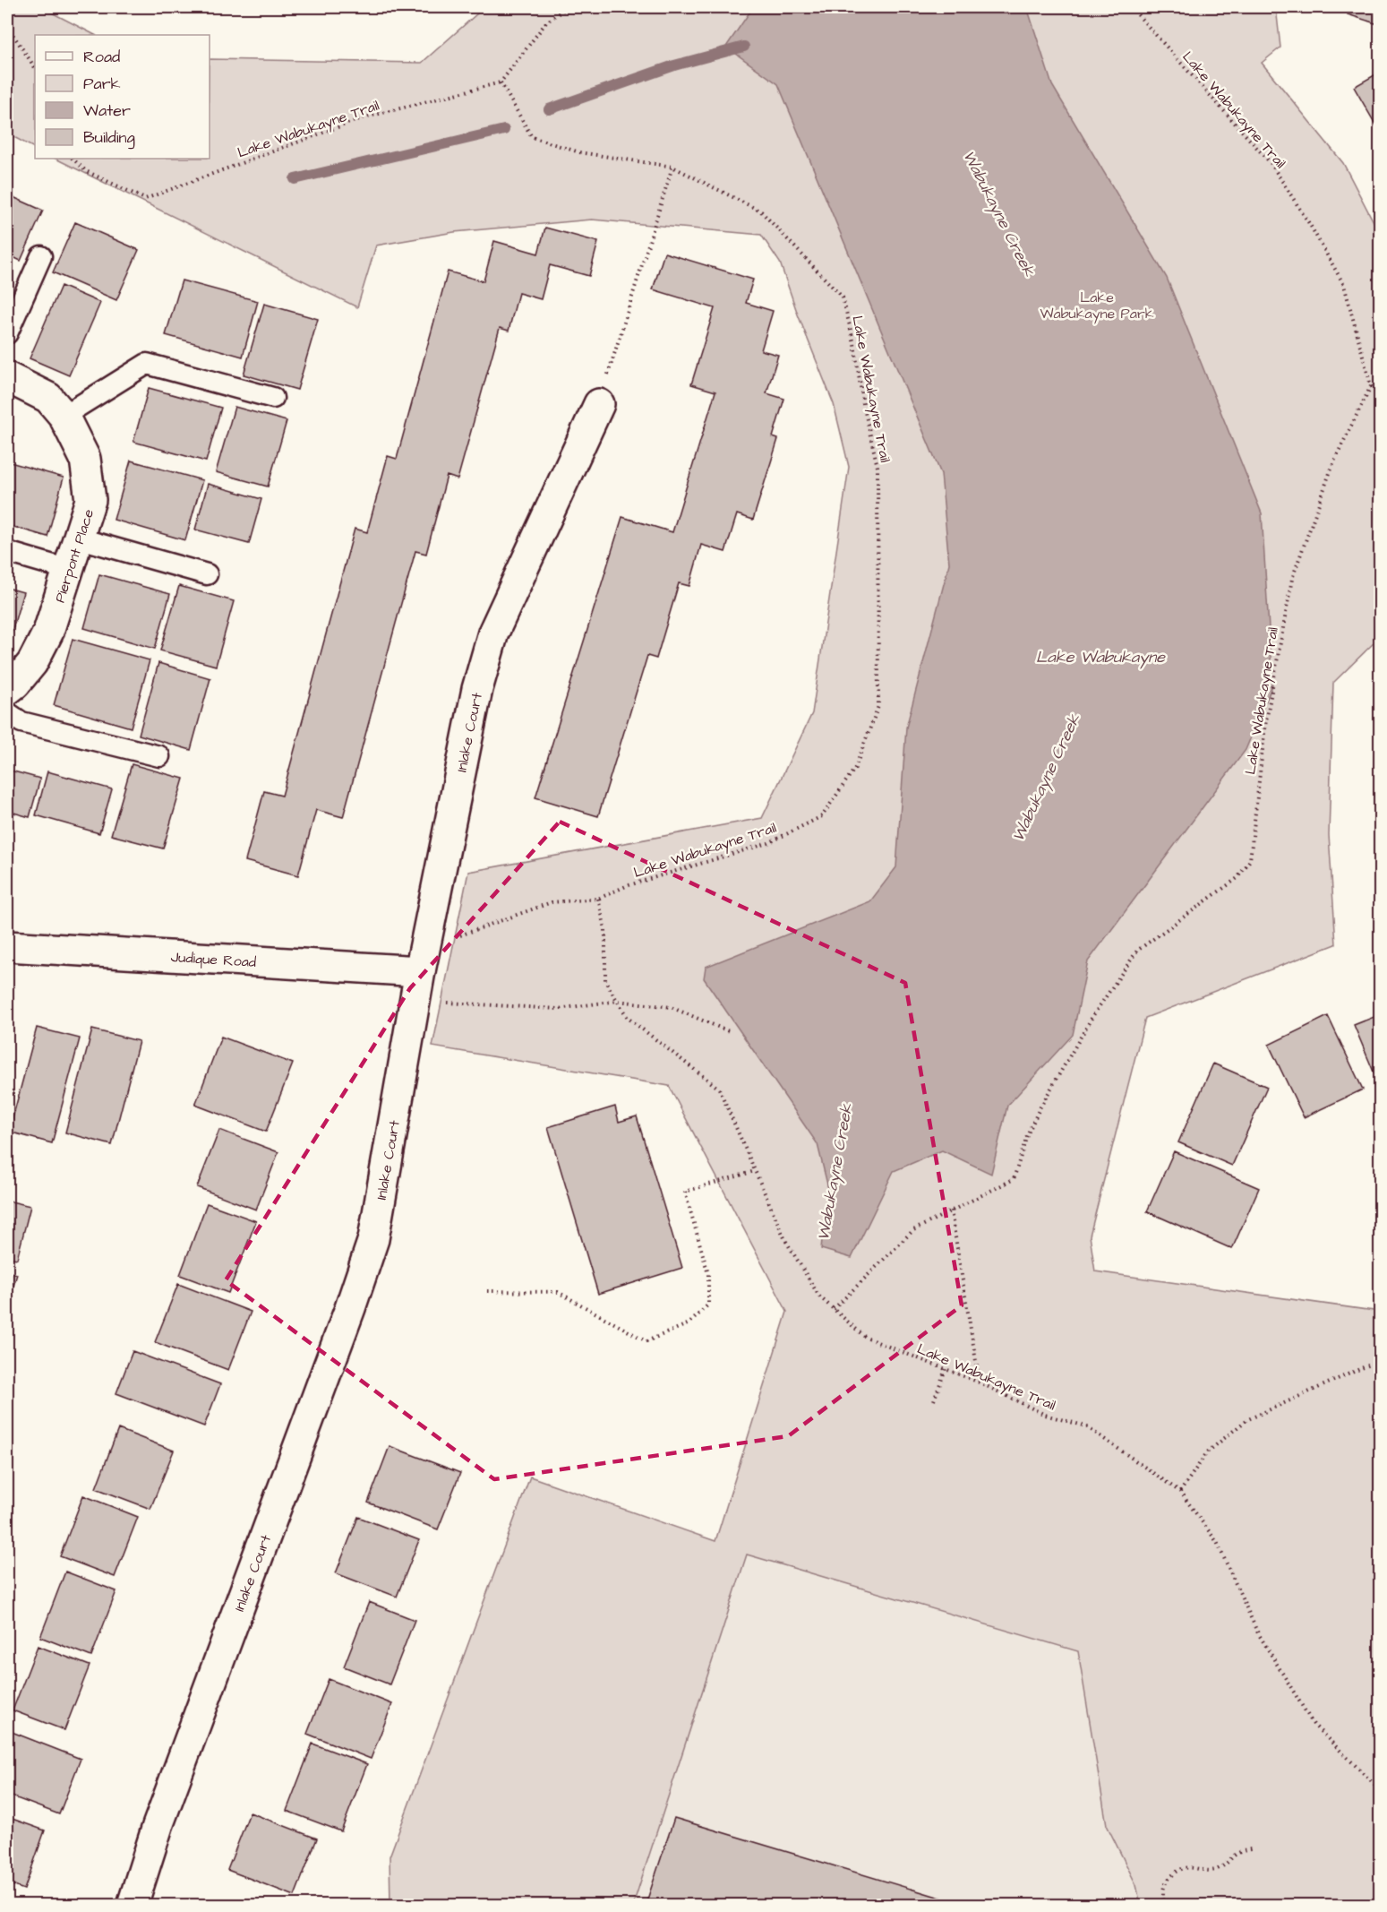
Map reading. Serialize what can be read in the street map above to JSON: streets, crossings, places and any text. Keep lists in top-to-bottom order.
{
  "streets": {
    "street": ["Pierpont Place", "Inlake Court", "Judique Road"],
    "path": ["Lake Wabukayne Trail"]
  },
  "crossings": [
    ["Lake Wabukayne Trail", "Inlake Court"],
    ["Lake Wabukayne Trail", "Judique Road"],
    ["Inlake Court", "Judique Road"]
  ],
  "water": ["Wabukayne Creek", "Lake Wabukayne"],
  "parks": ["Lake Wabukayne Park"],
  "legend": [
    "Road",
    "Park",
    "Water",
    "Building"
  ]
}
